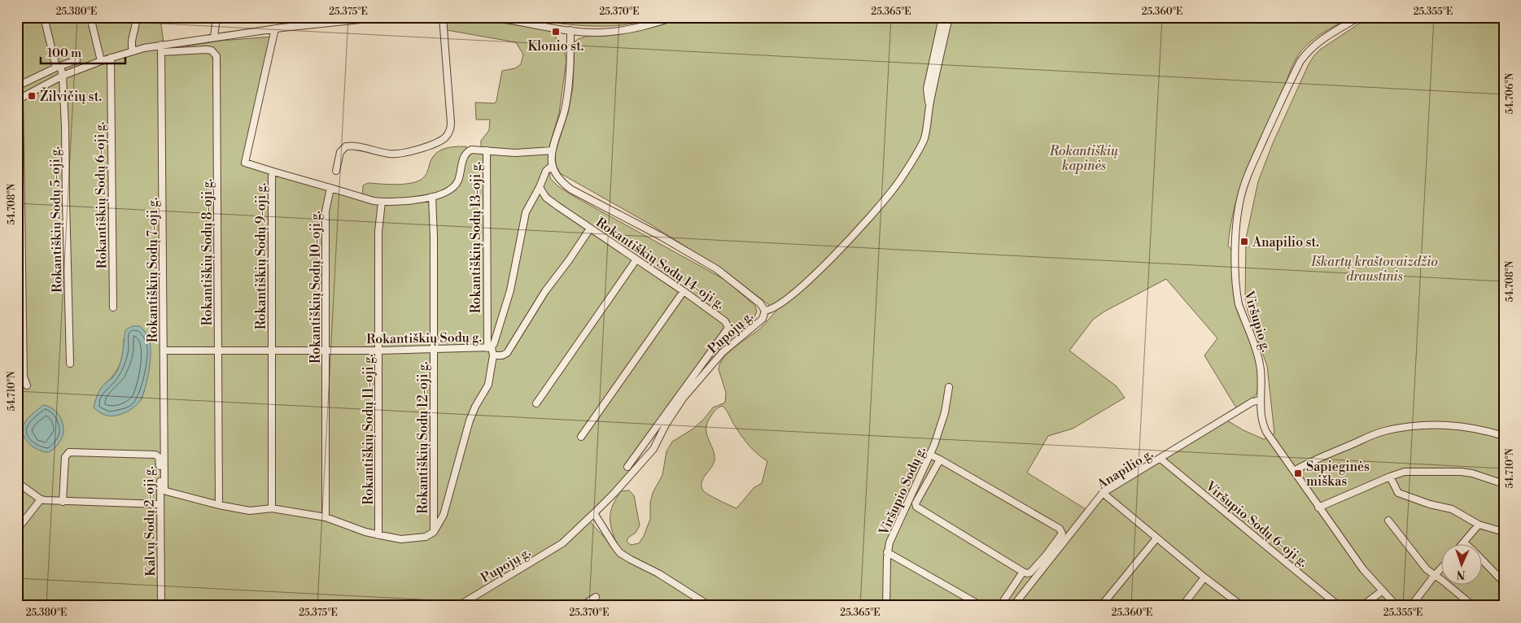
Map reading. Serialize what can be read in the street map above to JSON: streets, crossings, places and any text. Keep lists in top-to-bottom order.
{
  "streets": {
    "street": [
      "Rokantiškių Sodų 6-oji g.",
      "Rokantiškių Sodų 5-oji g.",
      "Rokantiškių Sodų 13-oji g.",
      "Rokantiškių Sodų 8-oji g.",
      "Rokantiškių Sodų 9-oji g.",
      "Rokantiškių Sodų 14-oji g.",
      "Rokantiškių Sodų 7-oji g.",
      "Rokantiškių Sodų 10-oji g.",
      "Viršupio g.",
      "Pupojų g.",
      "Rokantiškių Sodų g.",
      "Rokantiškių Sodų 11-oji g.",
      "Rokantiškių Sodų 12-oji g.",
      "Anapilio g.",
      "Viršupio Sodų g.",
      "Kalvų Sodų 2-oji g.",
      "Viršupio Sodų 6-oji g."
    ]
  },
  "crossings": [
    ["Rokantiškių Sodų 13-oji g.", "Rokantiškių Sodų g."],
    ["Rokantiškių Sodų 8-oji g.", "Rokantiškių Sodų 7-oji g."],
    ["Rokantiškių Sodų 8-oji g.", "Rokantiškių Sodų g."],
    ["Rokantiškių Sodų 9-oji g.", "Rokantiškių Sodų g."],
    ["Rokantiškių Sodų 14-oji g.", "Rokantiškių Sodų g."],
    ["Rokantiškių Sodų 7-oji g.", "Rokantiškių Sodų g."],
    ["Rokantiškių Sodų 10-oji g.", "Rokantiškių Sodų g."],
    ["Viršupio g.", "Anapilio g."],
    ["Pupojų g.", "Rokantiškių Sodų g."],
    ["Rokantiškių Sodų g.", "Rokantiškių Sodų 11-oji g."],
    ["Rokantiškių Sodų g.", "Rokantiškių Sodų 12-oji g."],
    ["Anapilio g.", "Viršupio Sodų 6-oji g."]
  ],
  "parks": ["Rokantiškių kapinės", "Iškartų kraštovaizdžio draustinis"],
  "places": {
    "transit": [
      "Klonio st.",
      "Žilvičių st.",
      "Anapilio st.",
      "Sapieginės miškas"
    ]
  },
  "scale_bar": "100 m",
  "north": "bottom",
  "coordinates": [
    "25.380°E",
    "25.375°E",
    "25.370°E",
    "25.365°E",
    "25.360°E",
    "25.355°E",
    "54.706°N",
    "54.708°N",
    "54.710°N"
  ]
}
